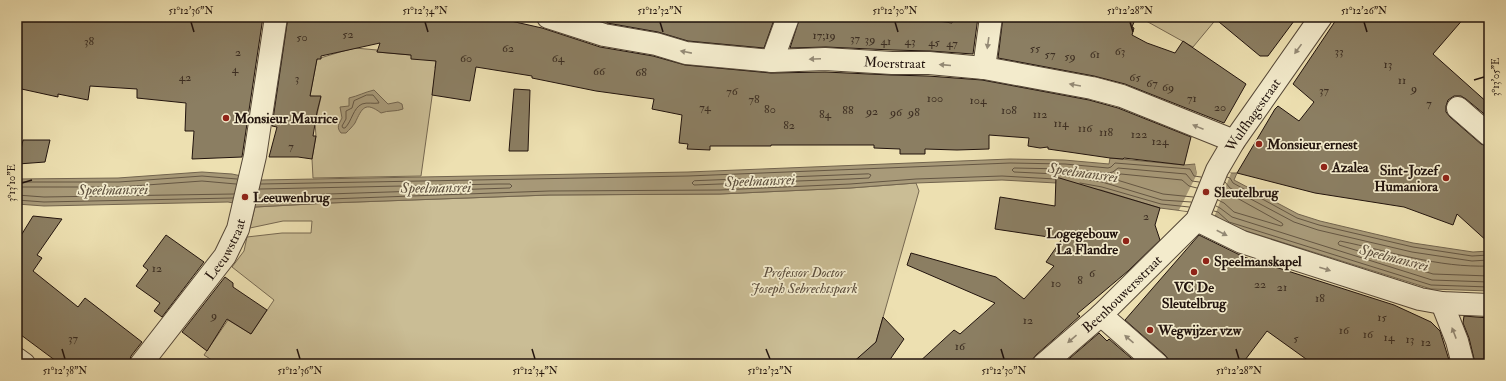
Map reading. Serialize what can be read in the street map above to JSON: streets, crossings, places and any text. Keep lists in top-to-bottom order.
{
  "streets": {
    "street": [
      "Moerstraat",
      "Wulfhagestraat",
      "Leeuwstraat",
      "Beenhouwersstraat"
    ]
  },
  "crossings": [
    ["Moerstraat", "Wulfhagestraat"],
    ["Wulfhagestraat", "Beenhouwersstraat"]
  ],
  "one_way": ["Moerstraat", "Wulfhagestraat", "Beenhouwersstraat"],
  "water": ["Speelmansrei"],
  "parks": ["Professor Doctor Joseph Sebrechtspark"],
  "places": [
    "Monsieur Maurice",
    "Monsieur ernest",
    "Azalea",
    "Sint-Jozef Humaniora",
    "Sleutelbrug",
    "Leeuwenbrug",
    "Logegebouw La Flandre",
    "Speelmanskapel",
    "VC De Sleutelbrug",
    "Wegwijzer vzw"
  ],
  "house_numbers": [
    "52",
    "17;19",
    "50",
    "37",
    "39",
    "38",
    "41",
    "43",
    "45",
    "47",
    "62",
    "55",
    "63",
    "33",
    "2",
    "57",
    "61",
    "59",
    "60",
    "64",
    "13",
    "4",
    "66",
    "68",
    "42",
    "65",
    "3",
    "11",
    "67",
    "69",
    "9",
    "37",
    "76",
    "100",
    "71",
    "78",
    "104",
    "7",
    "74",
    "20",
    "80",
    "88",
    "108",
    "92",
    "96",
    "98",
    "84",
    "112",
    "114",
    "82",
    "116",
    "118",
    "122",
    "124",
    "7",
    "2",
    "12",
    "6",
    "8",
    "10",
    "22",
    "21",
    "18",
    "9",
    "15",
    "12",
    "16",
    "16",
    "14",
    "37",
    "5",
    "13",
    "12",
    "16"
  ],
  "coordinates": [
    "51°12'36\"N",
    "51°12'34\"N",
    "51°12'32\"N",
    "51°12'30\"N",
    "51°12'28\"N",
    "51°12'26\"N",
    "3°13'05\"E",
    "3°13'10\"E",
    "51°12'38\"N"
  ]
}
